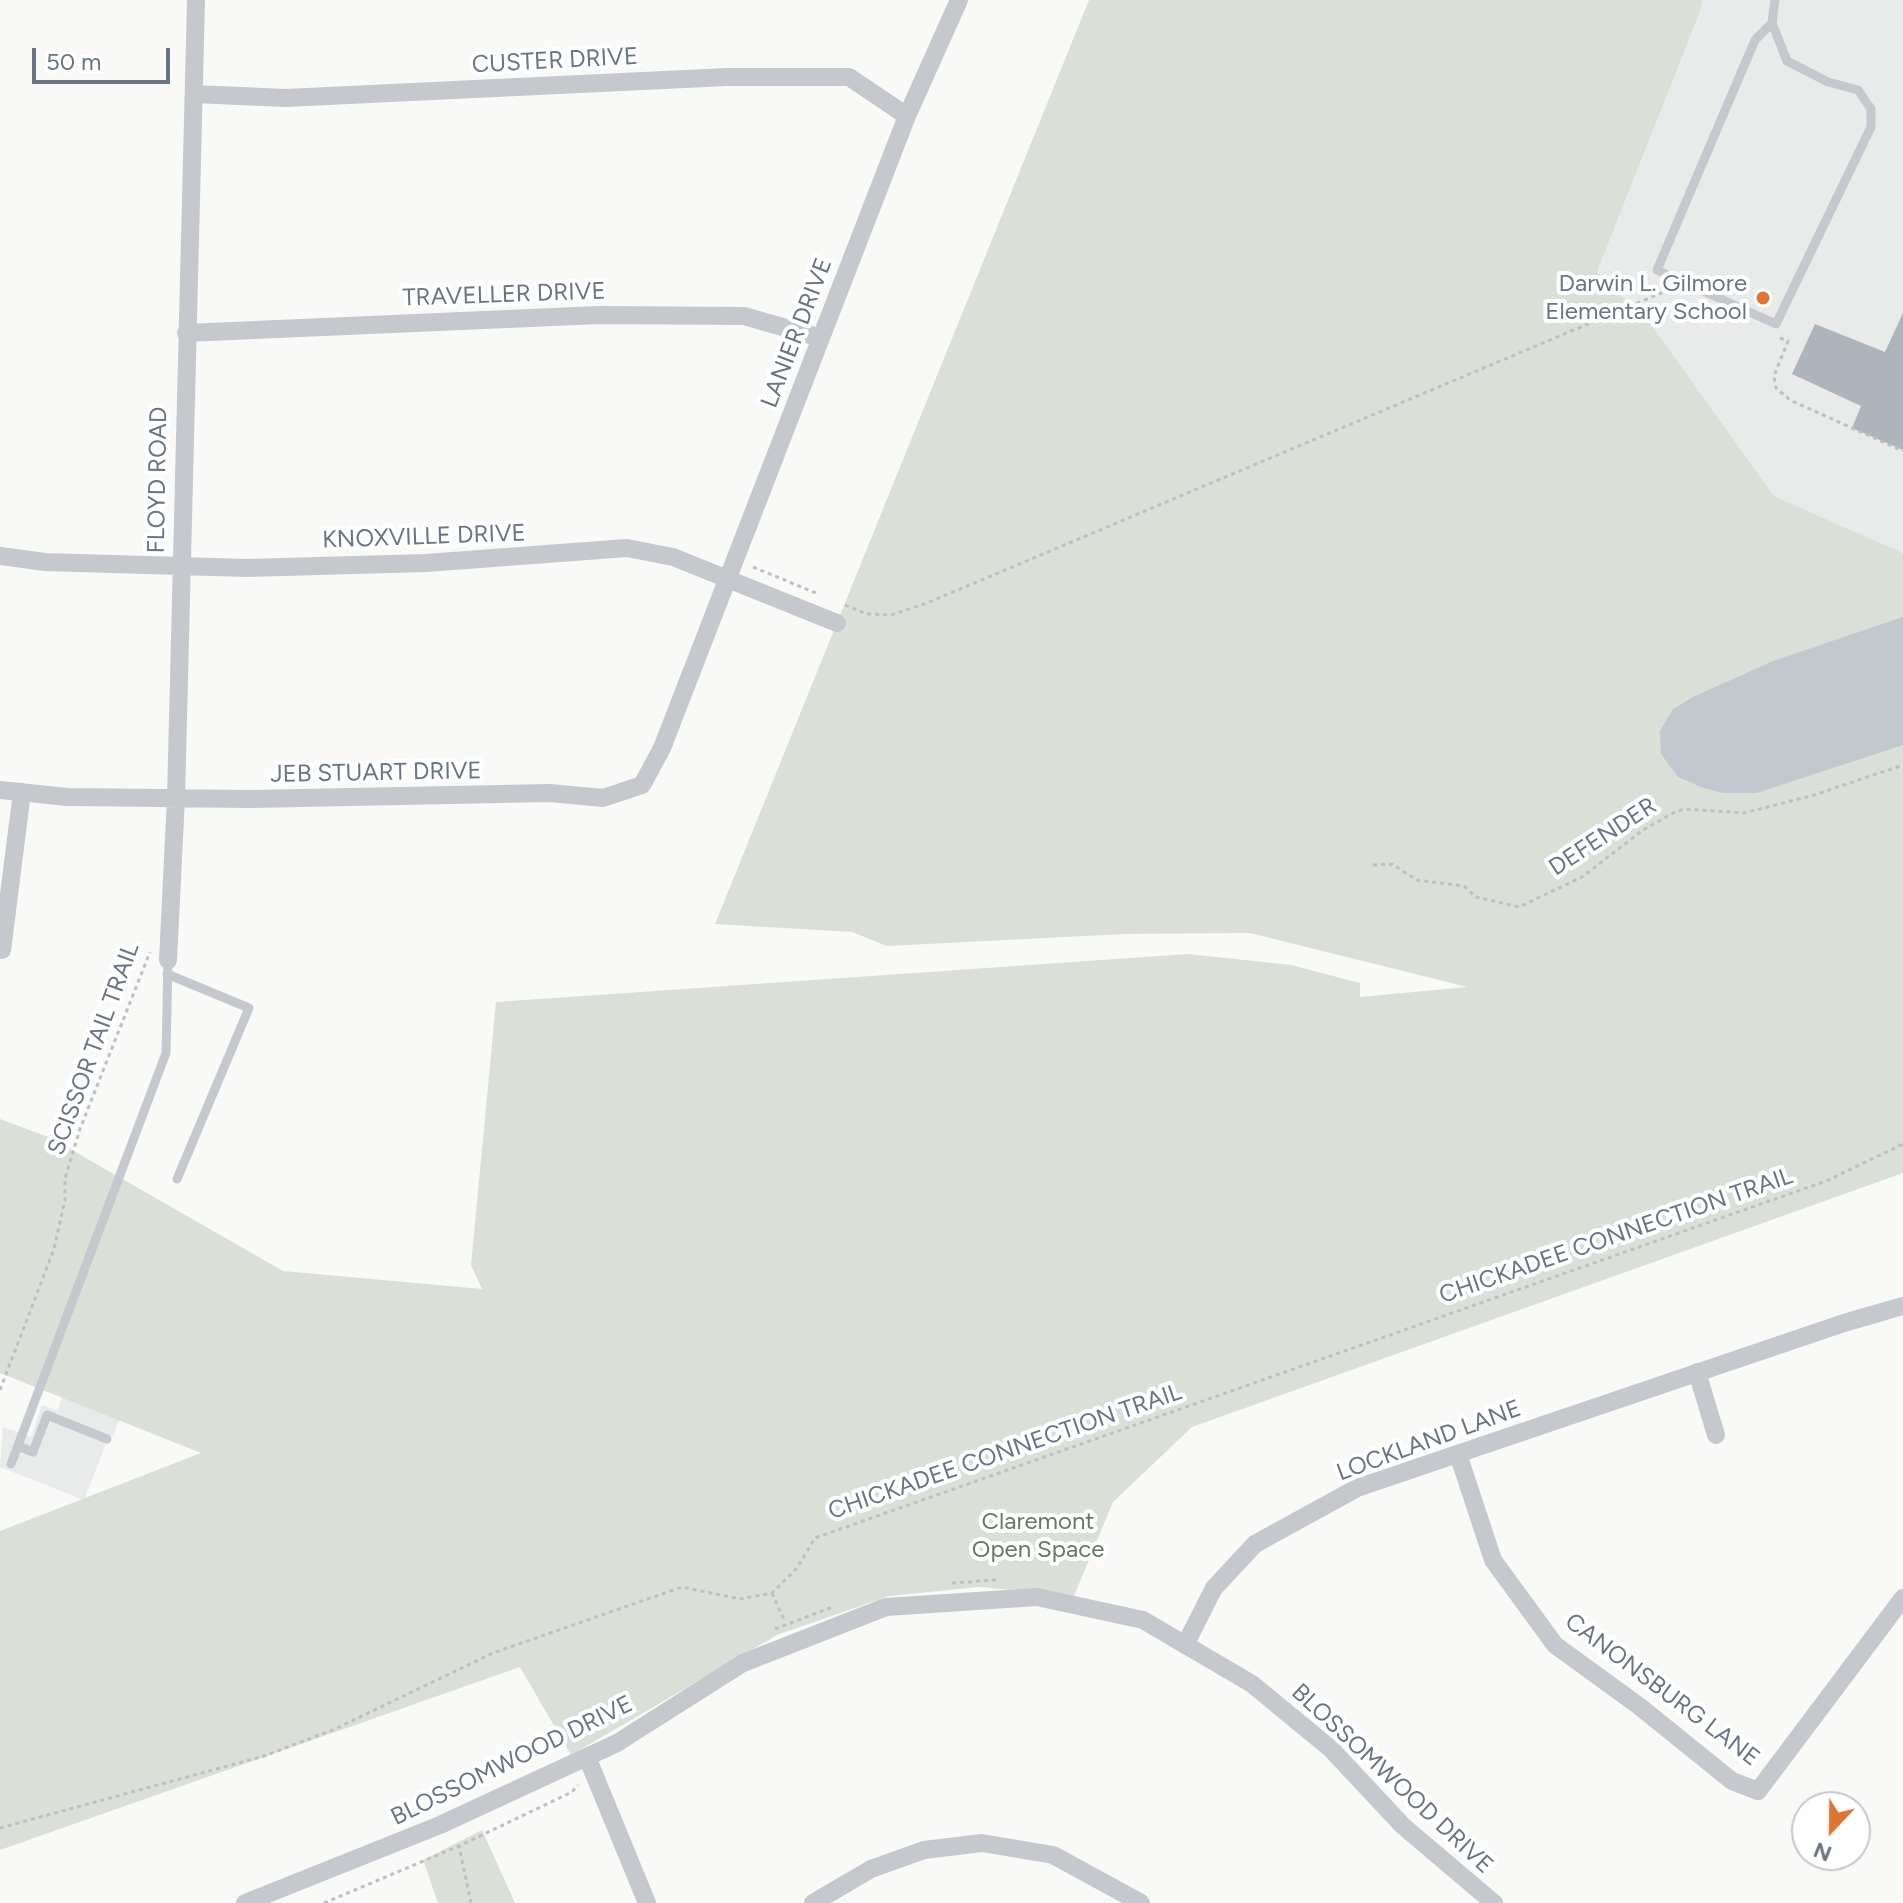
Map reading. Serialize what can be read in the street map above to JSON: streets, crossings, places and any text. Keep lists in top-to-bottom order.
{
  "streets": {
    "street": [
      "CUSTER DRIVE",
      "TRAVELLER DRIVE",
      "LANIER DRIVE",
      "FLOYD ROAD",
      "KNOXVILLE DRIVE",
      "JEB STUART DRIVE",
      "LOCKLAND LANE",
      "CANONSBURG LANE",
      "BLOSSOMWOOD DRIVE"
    ],
    "path": ["DEFENDER", "SCISSOR TAIL TRAIL", "CHICKADEE CONNECTION TRAIL"]
  },
  "crossings": [
    ["CUSTER DRIVE", "LANIER DRIVE"],
    ["CUSTER DRIVE", "FLOYD ROAD"],
    ["TRAVELLER DRIVE", "LANIER DRIVE"],
    ["TRAVELLER DRIVE", "FLOYD ROAD"],
    ["LANIER DRIVE", "KNOXVILLE DRIVE"],
    ["LANIER DRIVE", "JEB STUART DRIVE"],
    ["FLOYD ROAD", "KNOXVILLE DRIVE"],
    ["FLOYD ROAD", "JEB STUART DRIVE"],
    ["LOCKLAND LANE", "CANONSBURG LANE"],
    ["LOCKLAND LANE", "BLOSSOMWOOD DRIVE"]
  ],
  "parks": ["Claremont Open Space"],
  "places": ["Darwin L. Gilmore Elementary School"],
  "scale_bar": "50 m",
  "north": "bottom"
}
